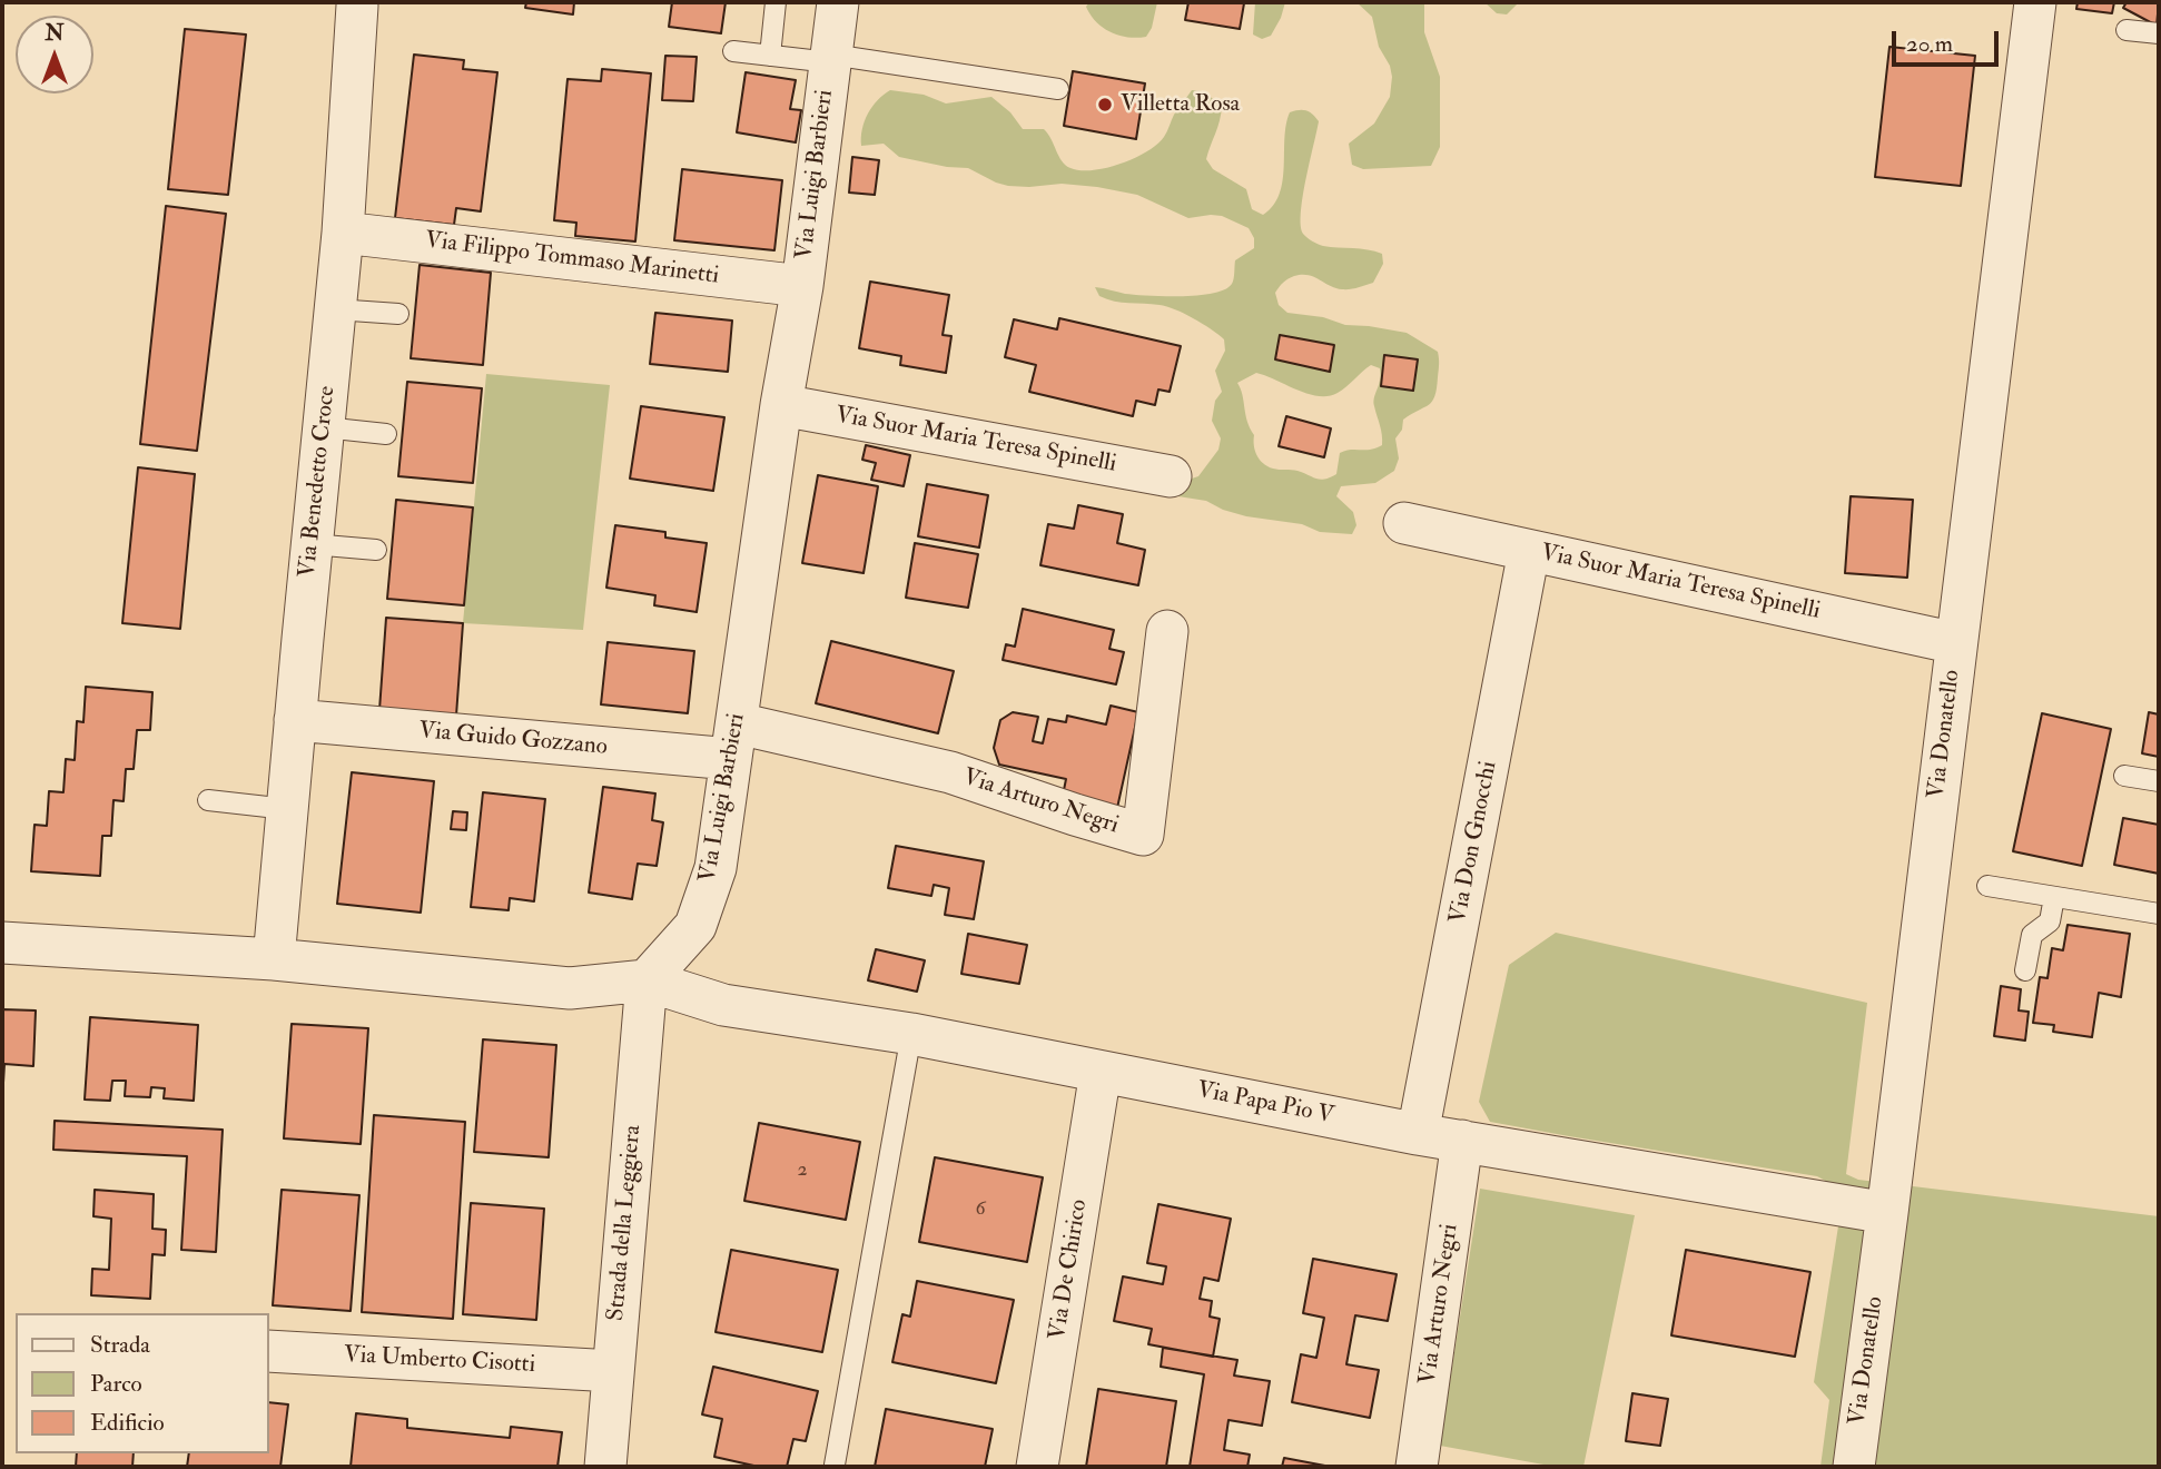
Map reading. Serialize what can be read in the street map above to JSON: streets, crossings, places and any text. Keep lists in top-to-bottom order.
{
  "streets": {
    "street": [
      "Via Luigi Barbieri",
      "Via Filippo Tommaso Marinetti",
      "Via Suor Maria Teresa Spinelli",
      "Via Benedetto Croce",
      "Via Donatello",
      "Via Guido Gozzano",
      "Via Arturo Negri",
      "Via Don Gnocchi",
      "Via Papa Pio V",
      "Strada della Leggiera",
      "Via De Chirico",
      "Via Umberto Cisotti"
    ]
  },
  "crossings": [
    ["Via Luigi Barbieri", "Via Filippo Tommaso Marinetti"],
    ["Via Luigi Barbieri", "Via Suor Maria Teresa Spinelli"],
    ["Via Luigi Barbieri", "Via Guido Gozzano"],
    ["Via Luigi Barbieri", "Via Arturo Negri"],
    ["Via Luigi Barbieri", "Via Papa Pio V"],
    ["Via Luigi Barbieri", "Strada della Leggiera"],
    ["Via Filippo Tommaso Marinetti", "Via Benedetto Croce"],
    ["Via Suor Maria Teresa Spinelli", "Via Donatello"],
    ["Via Suor Maria Teresa Spinelli", "Via Don Gnocchi"],
    ["Via Benedetto Croce", "Via Guido Gozzano"],
    ["Via Donatello", "Via Papa Pio V"],
    ["Via Guido Gozzano", "Via Arturo Negri"],
    ["Via Arturo Negri", "Via Papa Pio V"],
    ["Via Don Gnocchi", "Via Papa Pio V"],
    ["Via Papa Pio V", "Strada della Leggiera"],
    ["Via Papa Pio V", "Via De Chirico"],
    ["Strada della Leggiera", "Via Umberto Cisotti"]
  ],
  "places": ["Villetta Rosa"],
  "house_numbers": ["2", "6"],
  "legend": ["Strada", "Parco", "Edificio"],
  "scale_bar": "20 m",
  "north": "top"
}
